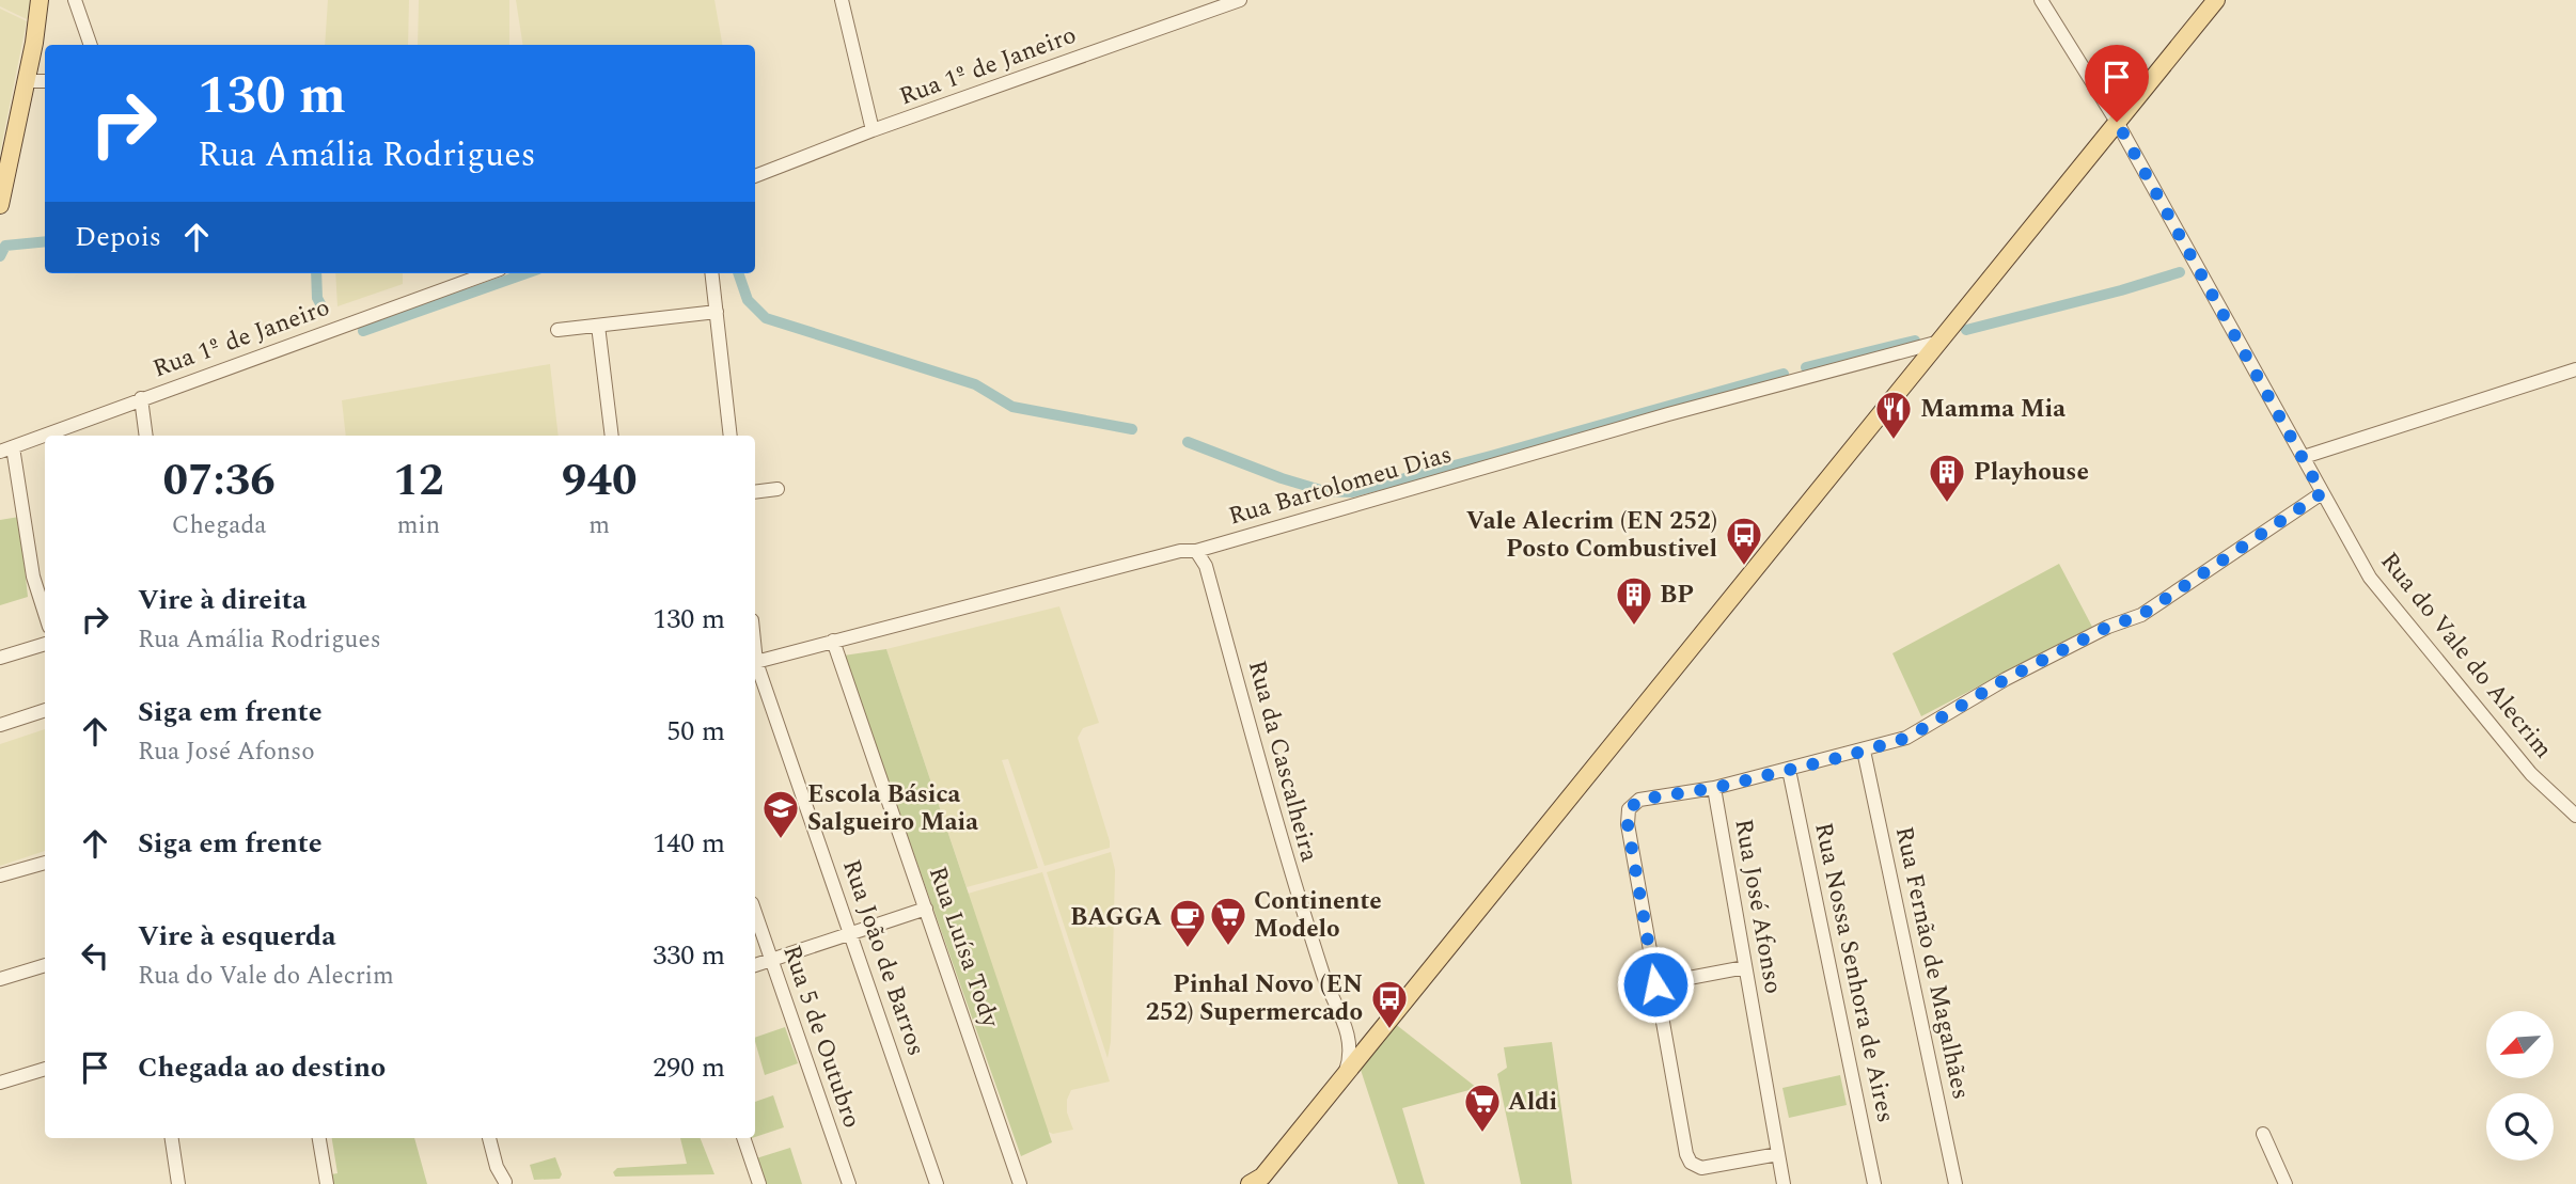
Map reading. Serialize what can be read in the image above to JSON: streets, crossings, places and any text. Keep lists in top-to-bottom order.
{
  "streets": {
    "street": [
      "Rua 1º de Janeiro",
      "Rua Bartolomeu Dias",
      "Rua do Vale do Alecrim",
      "Rua da Cascalheira",
      "Rua José Afonso",
      "Rua Luísa Tody",
      "Rua João de Barros",
      "Rua Fernão de Magalhães",
      "Rua Nossa Senhora de Aires",
      "Rua 5 de Outubro"
    ]
  },
  "crossings": [
    ["Rua Bartolomeu Dias", "Rua da Cascalheira"],
    ["Rua Bartolomeu Dias", "Rua Luísa Tody"],
    ["Rua do Vale do Alecrim", "Rua José Afonso"],
    ["Rua José Afonso", "Rua Fernão de Magalhães"],
    ["Rua José Afonso", "Rua Nossa Senhora de Aires"]
  ],
  "places": {
    "restaurant": ["Mamma Mia"],
    "building": ["Playhouse", "BP"],
    "bus stop": ["Vale Alecrim (EN 252) Posto Combustivel", "Pinhal Novo (EN 252) Supermercado"],
    "school or university": ["Escola Básica Salgueiro Maia"],
    "supermarket": ["Continente Modelo", "Aldi"],
    "cafe": ["BAGGA"]
  },
  "north": "bottom left",
  "page": {
    "turn": ["130 m", "Rua Amália Rodrigues"],
    "then": "Depois",
    "eta": [
      "07:36",
      "Chegada",
      "12",
      "min",
      "940",
      "m"
    ],
    "list": [
      {
        "name": "Vire à direita",
        "note": "Rua Amália Rodrigues",
        "value": "130 m"
      },
      {
        "name": "Siga em frente",
        "note": "Rua José Afonso",
        "value": "50 m"
      },
      {
        "name": "Siga em frente",
        "value": "140 m"
      },
      {
        "name": "Vire à esquerda",
        "note": "Rua do Vale do Alecrim",
        "value": "330 m"
      },
      {
        "name": "Chegada ao destino",
        "value": "290 m"
      }
    ]
  }
}
